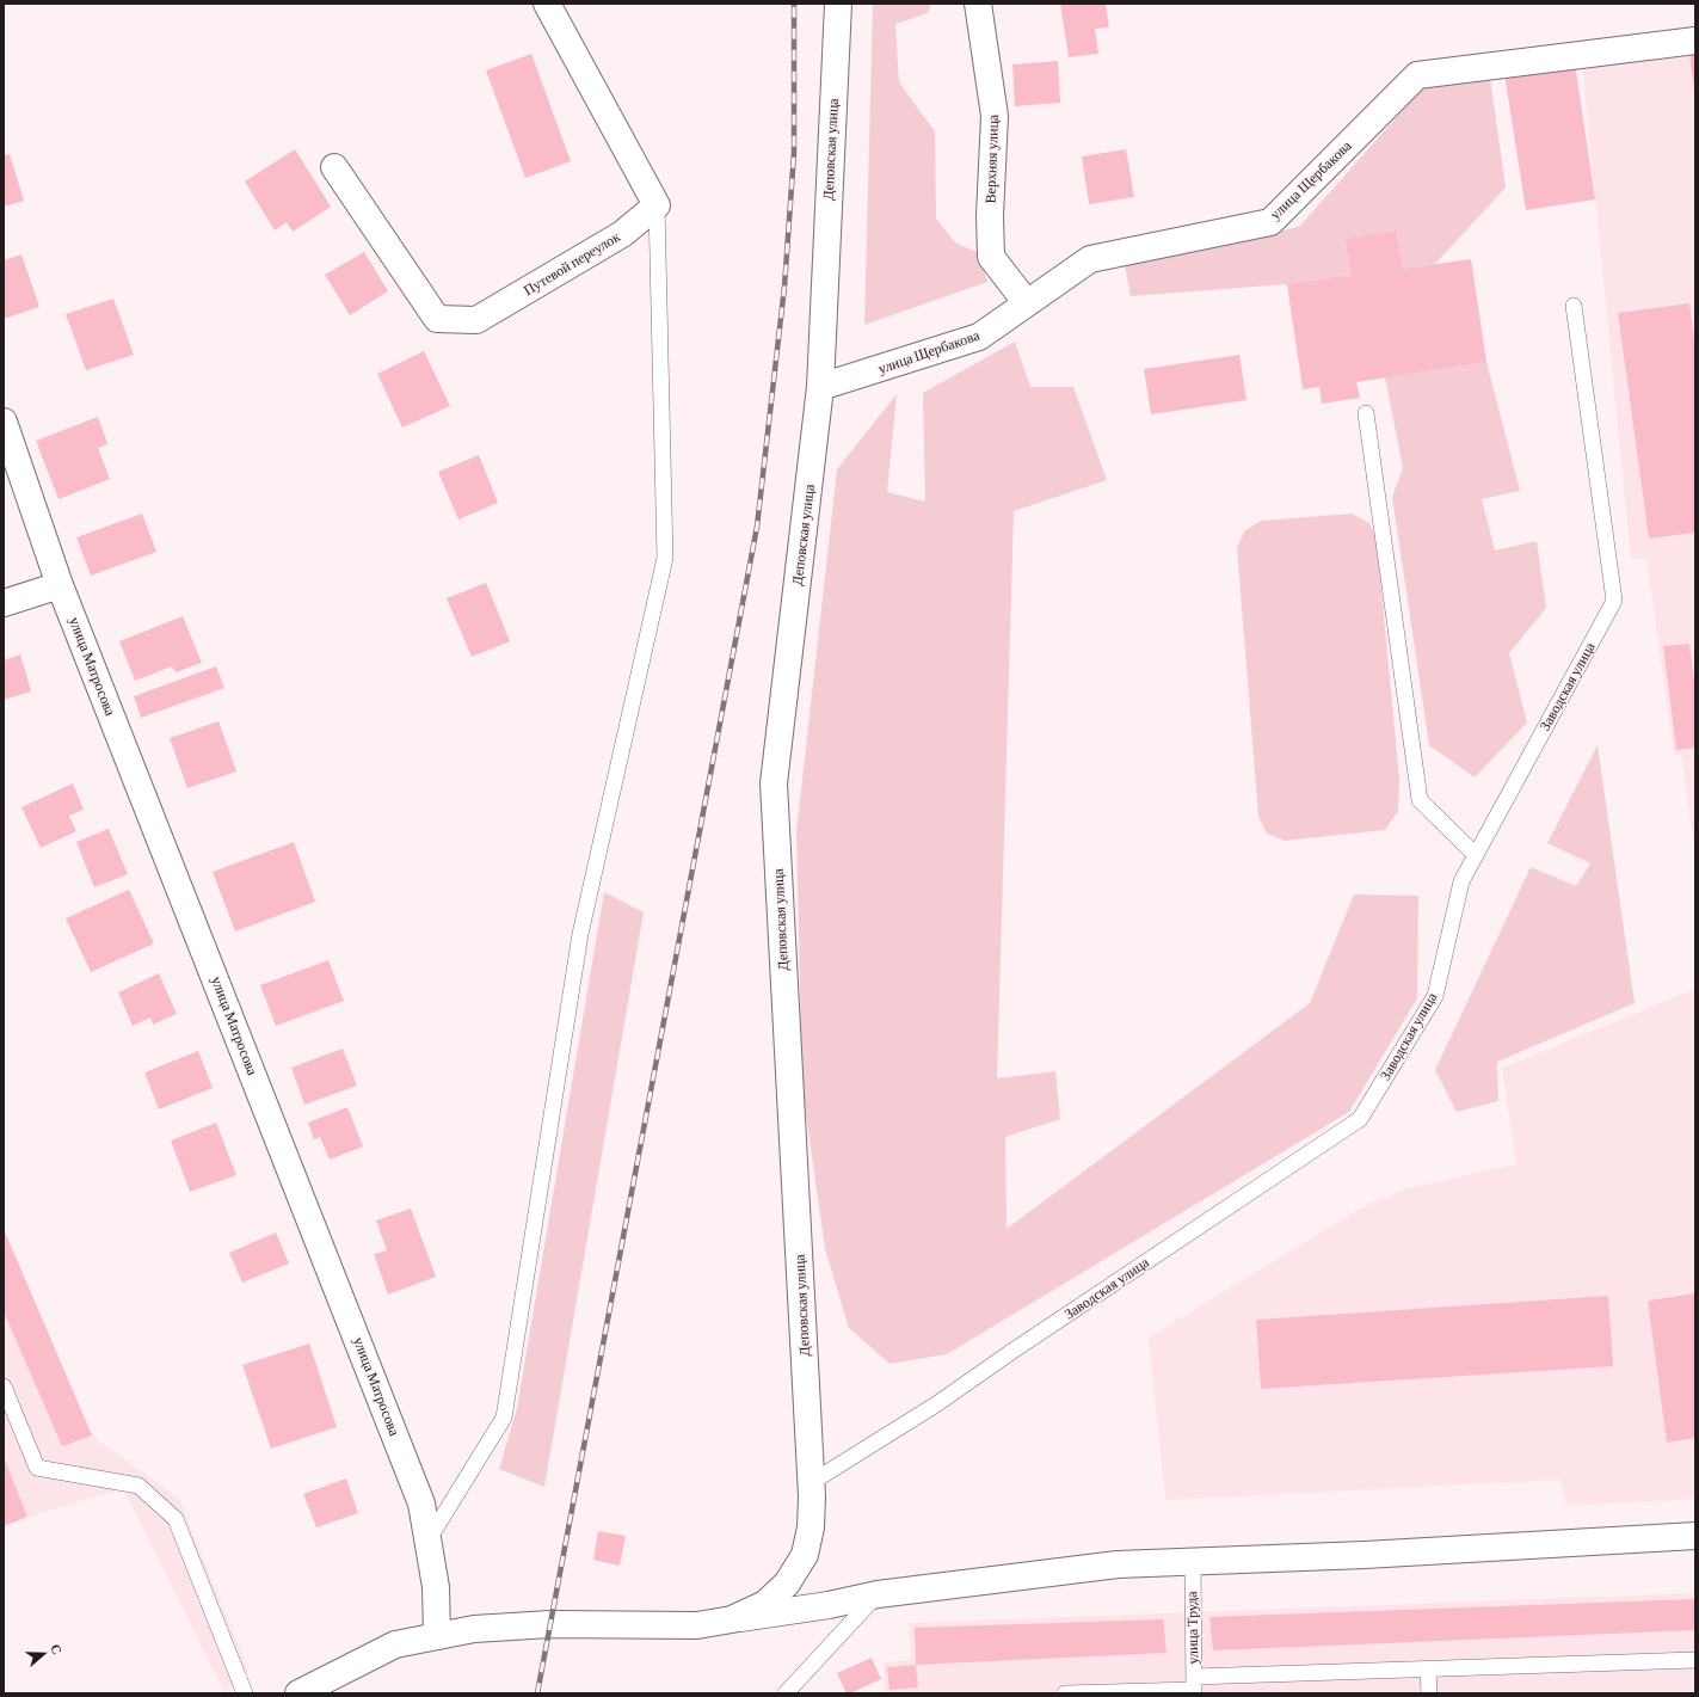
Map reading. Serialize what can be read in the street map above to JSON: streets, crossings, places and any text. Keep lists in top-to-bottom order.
{
  "streets": {
    "street": [
      "Деповская улица",
      "Верхняя улица",
      "улица Щербакова",
      "Путевой переулок",
      "улица Матросова"
    ],
    "lane": ["Заводская улица", "улица Труда"]
  },
  "crossings": [
    ["Деповская улица", "улица Щербакова"],
    ["Деповская улица", "улица Матросова"],
    ["Деповская улица", "Заводская улица"],
    ["Верхняя улица", "улица Щербакова"]
  ],
  "north": "right"
}
